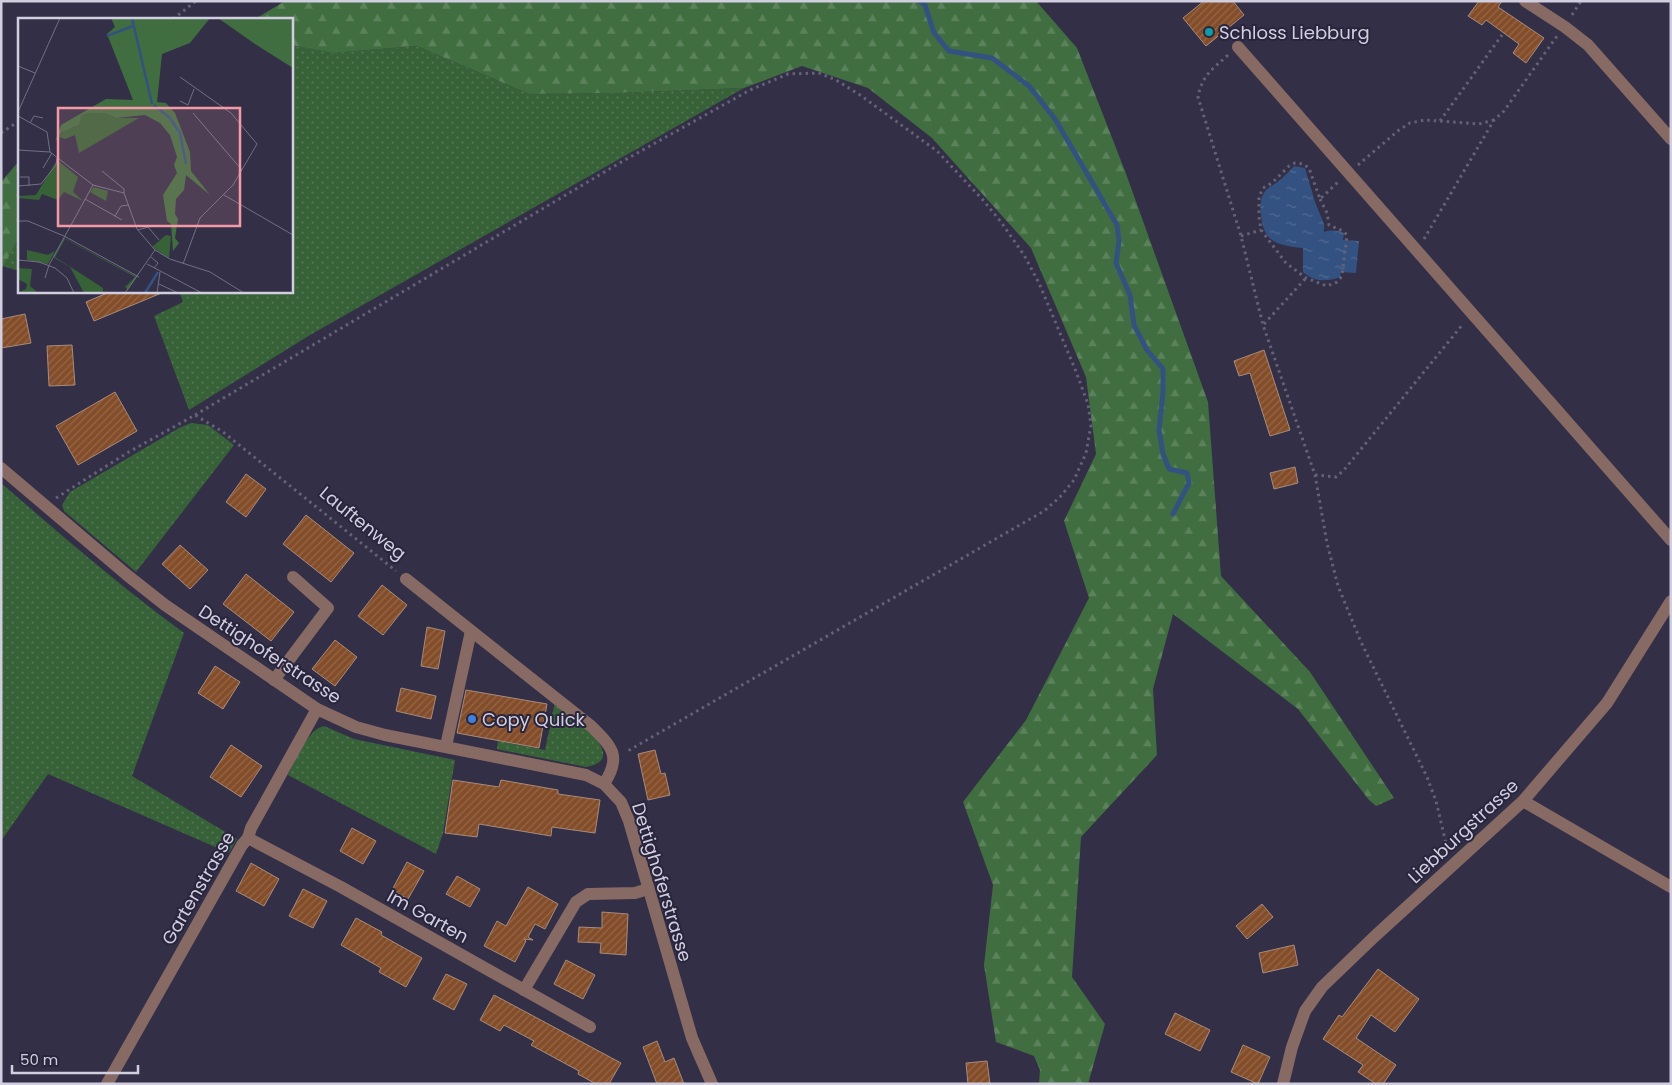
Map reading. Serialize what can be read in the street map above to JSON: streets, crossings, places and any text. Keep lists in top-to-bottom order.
{
  "streets": {
    "street": [
      "Lauftenweg",
      "Dettighoferstrasse",
      "Liebburgstrasse",
      "Gartenstrasse",
      "Im Garten"
    ]
  },
  "crossings": [
    ["Dettighoferstrasse", "Gartenstrasse"],
    ["Gartenstrasse", "Im Garten"]
  ],
  "places": ["Schloss Liebburg", "Copy Quick"],
  "scale_bar": "50 m"
}
